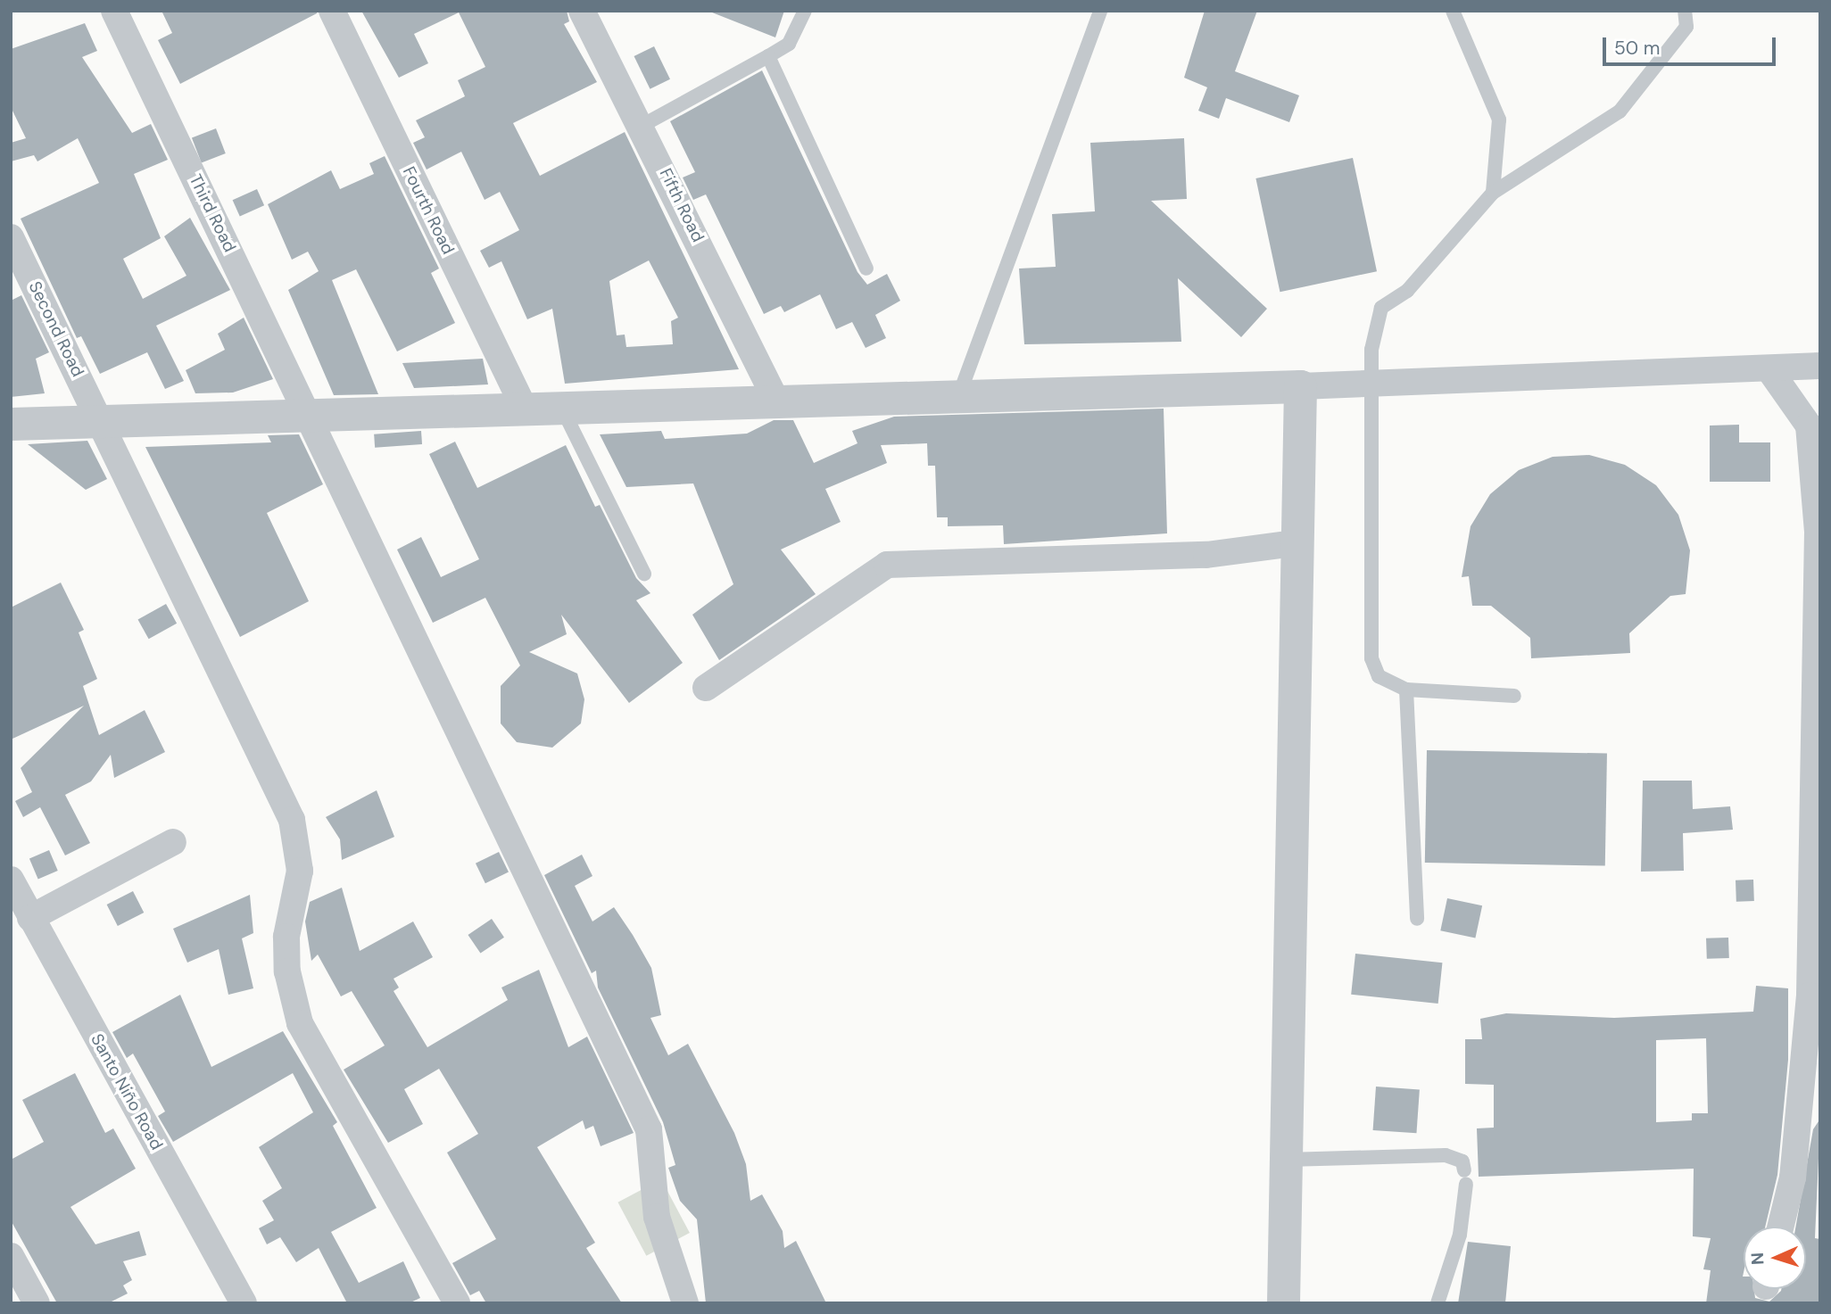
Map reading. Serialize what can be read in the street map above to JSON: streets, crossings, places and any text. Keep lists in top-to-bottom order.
{
  "streets": {
    "street": [
      "Fifth Road",
      "Fourth Road",
      "Third Road",
      "Second Road",
      "Santo Niño Road"
    ]
  },
  "scale_bar": "50 m",
  "north": "left"
}
